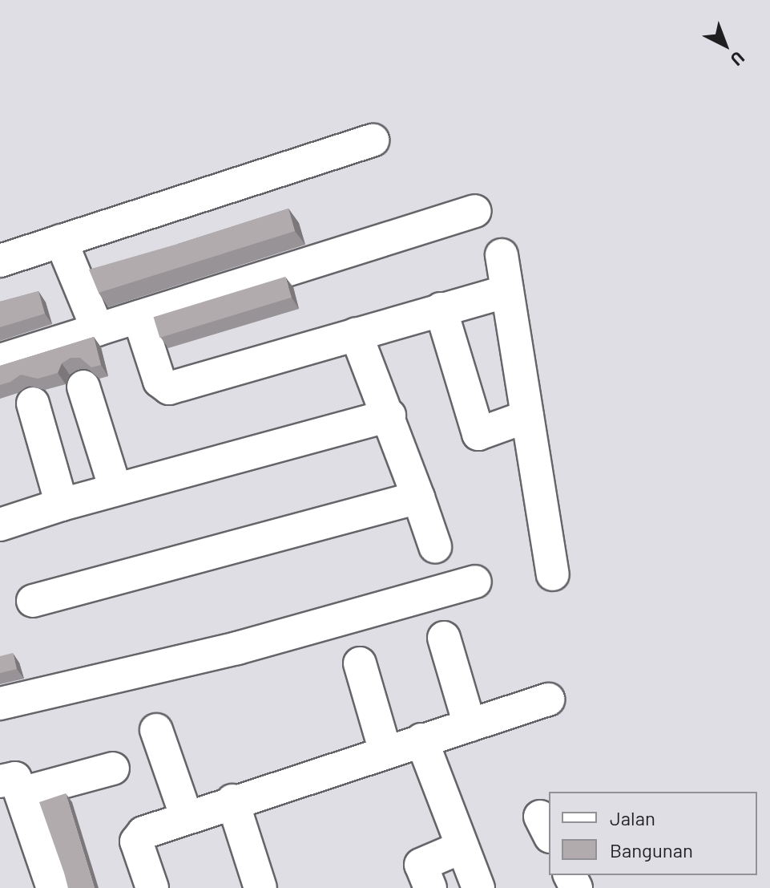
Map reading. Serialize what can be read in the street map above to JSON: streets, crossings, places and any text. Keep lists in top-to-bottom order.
{
  "legend": ["Jalan", "Bangunan"],
  "north": "bottom right"
}
